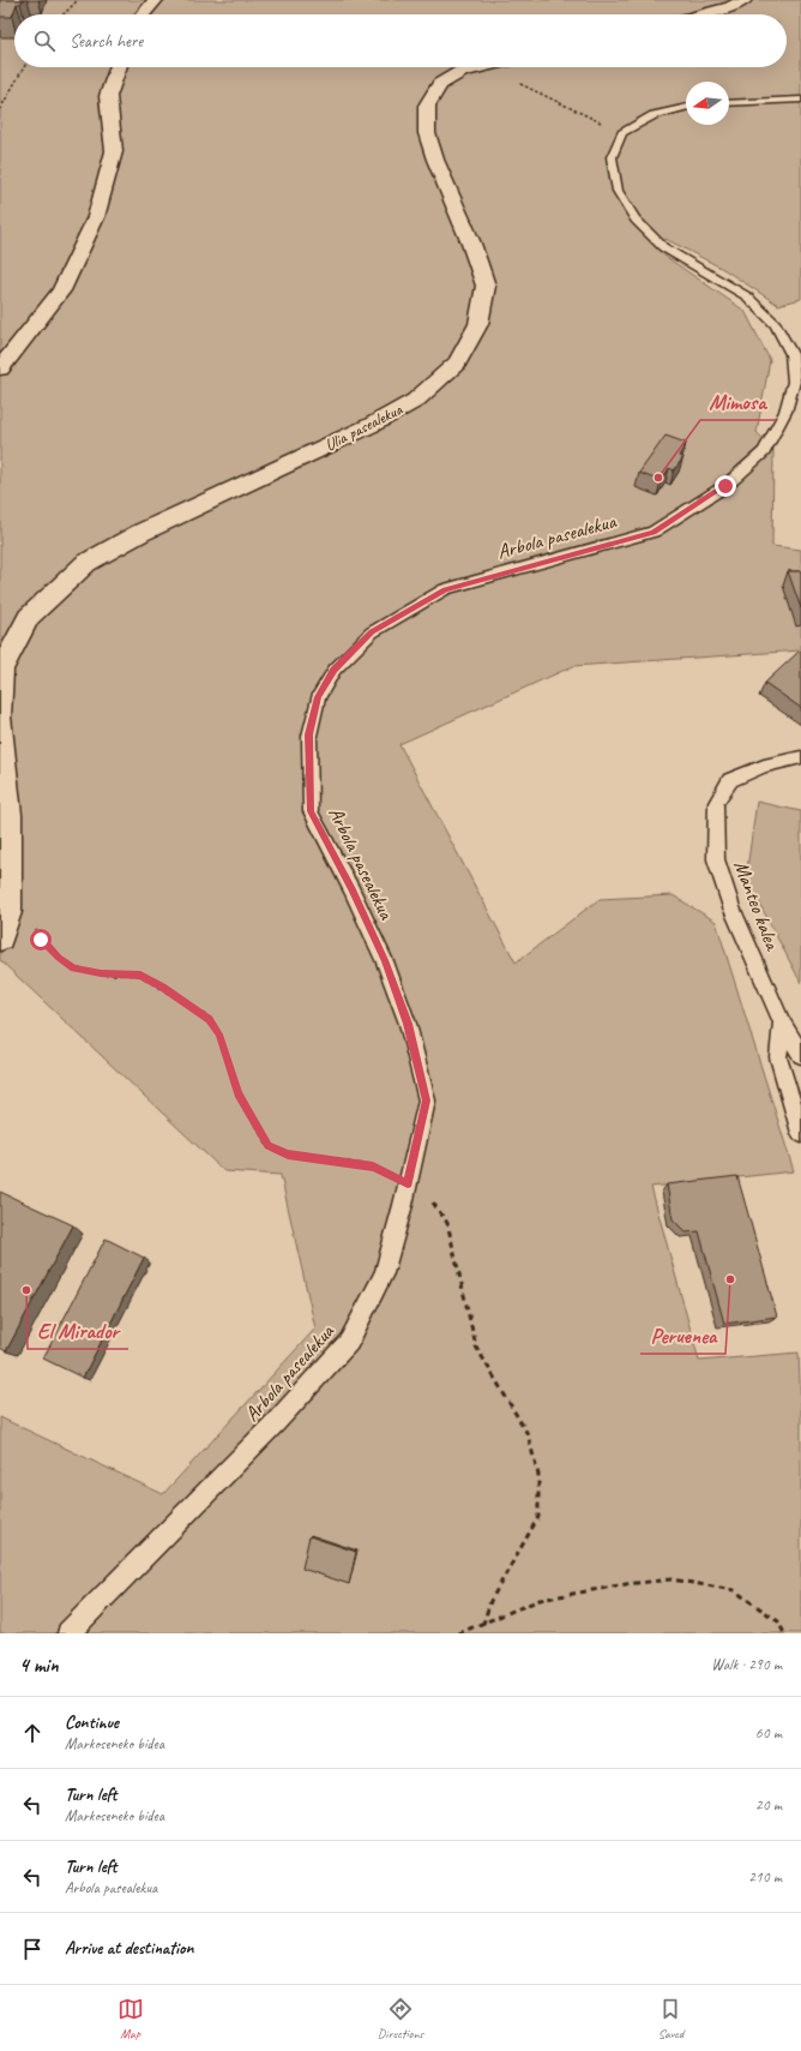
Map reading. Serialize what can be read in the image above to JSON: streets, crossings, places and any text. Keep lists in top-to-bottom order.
{
  "streets": {
    "street": ["Ulia pasealekua"],
    "lane": ["Arbola pasealekua", "Manteo kalea"]
  },
  "places": ["Mimosa", "Peruenea", "El Mirador"],
  "north": "left",
  "page": {
    "search": "Search here",
    "heading": ["4 min", "Walk · 290 m"],
    "list": [
      ["Continue", "Markoseneko bidea", "60 m"],
      ["Turn left", "Markoseneko bidea", "20 m"],
      ["Turn left", "Arbola pasealekua", "210 m"],
      "Arrive at destination"
    ],
    "nav": ["Map", "Directions", "Saved"]
  }
}
